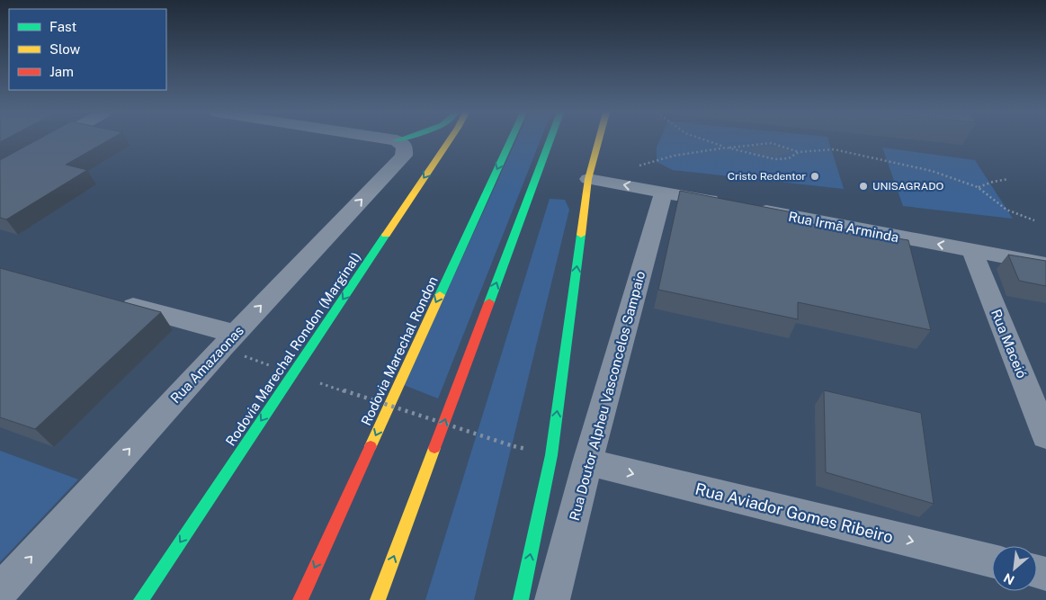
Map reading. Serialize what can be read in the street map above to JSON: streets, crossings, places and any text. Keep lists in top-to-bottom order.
{
  "streets": {
    "highway": ["Rodovia Marechal Rondon (Marginal)", "Rodovia Marechal Rondon"],
    "street": [
      "Rua Irmã Arminda",
      "Rua Maceió",
      "Rua Amazaonas",
      "Rua Doutor Alpheu Vasconcelos Sampaio",
      "Rua Aviador Gomes Ribeiro"
    ]
  },
  "crossings": [
    ["Rua Irmã Arminda", "Rua Maceió"],
    ["Rua Doutor Alpheu Vasconcelos Sampaio", "Rua Aviador Gomes Ribeiro"]
  ],
  "one_way": [
    "Rua Irmã Arminda",
    "Rodovia Marechal Rondon (Marginal)",
    "Rua Amazaonas",
    "Rua Aviador Gomes Ribeiro"
  ],
  "places": ["Cristo Redentor", "UNISAGRADO"],
  "legend": ["Fast", "Slow", "Jam"],
  "north": "bottom left"
}
